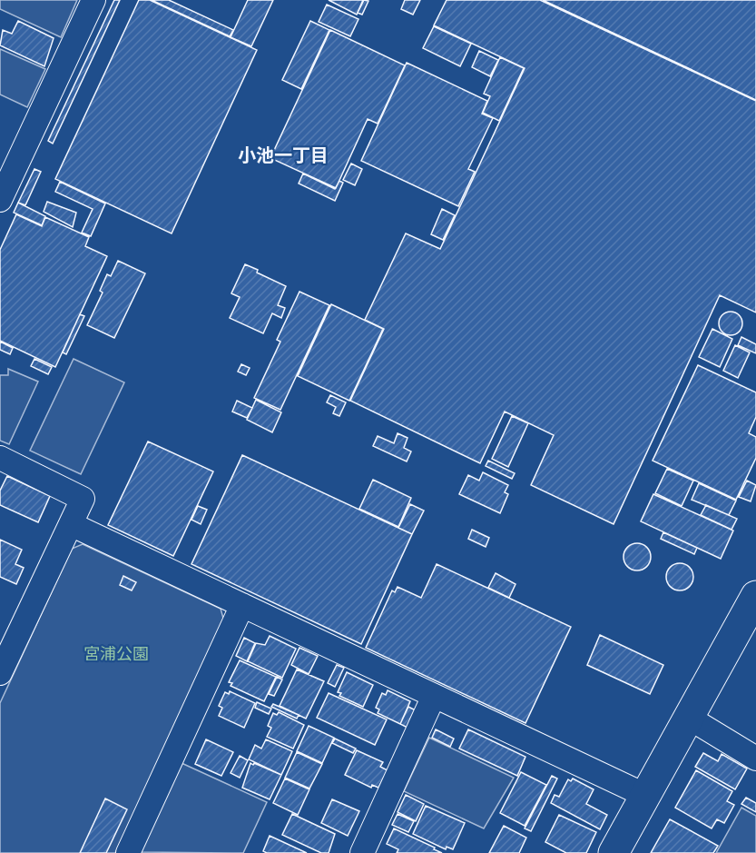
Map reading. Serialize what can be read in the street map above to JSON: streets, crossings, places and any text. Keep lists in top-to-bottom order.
{
  "districts": ["小池一丁目"],
  "parks": ["宮浦公園"]
}
